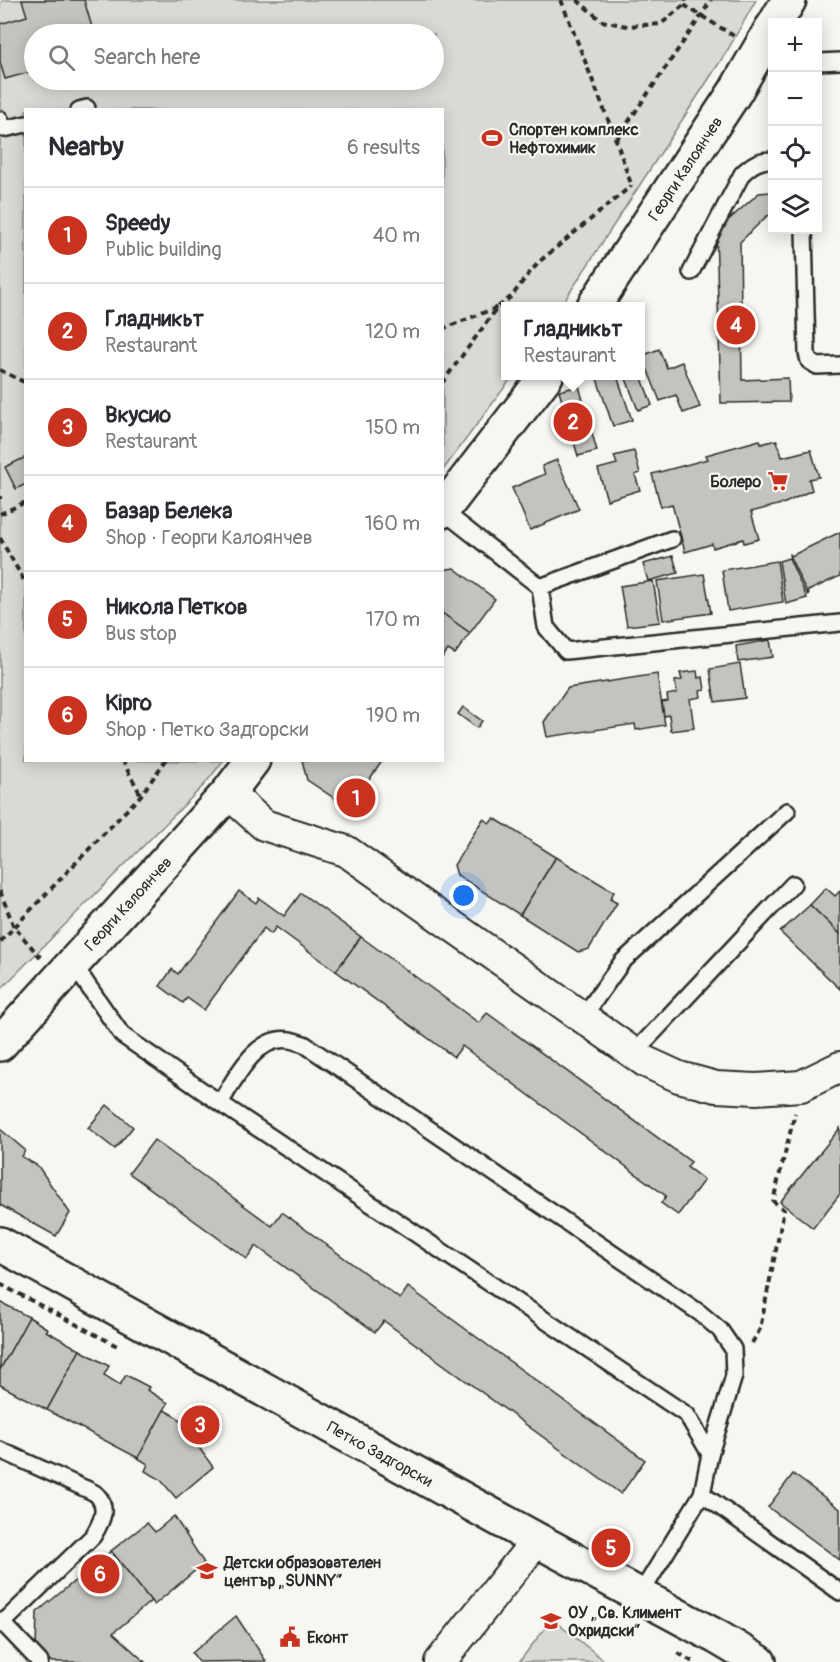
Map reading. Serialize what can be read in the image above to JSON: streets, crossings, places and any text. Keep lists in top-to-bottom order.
{
  "streets": {
    "street": ["Георги Калоянчев", "Петко Задгорски"]
  },
  "places": {
    "sports": ["Спортен комплекс Нефтохимик"],
    "supermarket": ["Болеро"],
    "school or university": ["Детски образователен център „SUNNY“", "ОУ „Св. Климент Охридски“"],
    "public building": ["Еконт"]
  },
  "page": {
    "map_buttons": ["+", "−"],
    "search": "Search here",
    "heading": ["Nearby", "6 results"],
    "list": [
      {
        "mark": "1",
        "name": "Speedy",
        "note": "Public building",
        "value": "40 m"
      },
      {
        "mark": "2",
        "name": "Гладникьт",
        "note": "Restaurant",
        "value": "120 m"
      },
      {
        "mark": "3",
        "name": "Вкусио",
        "note": "Restaurant",
        "value": "150 m"
      },
      {
        "mark": "4",
        "name": "Базар Белека",
        "note": "Shop · Георги Калоянчев",
        "value": "160 m"
      },
      {
        "mark": "5",
        "name": "Никола Петков",
        "note": "Bus stop",
        "value": "170 m"
      },
      {
        "mark": "6",
        "name": "Kipro",
        "note": "Shop · Петко Задгорски",
        "value": "190 m"
      }
    ],
    "popup": ["Гладникьт", "Restaurant"],
    "pins": [
      "4",
      "2",
      "1",
      "3",
      "5",
      "6"
    ]
  }
}
